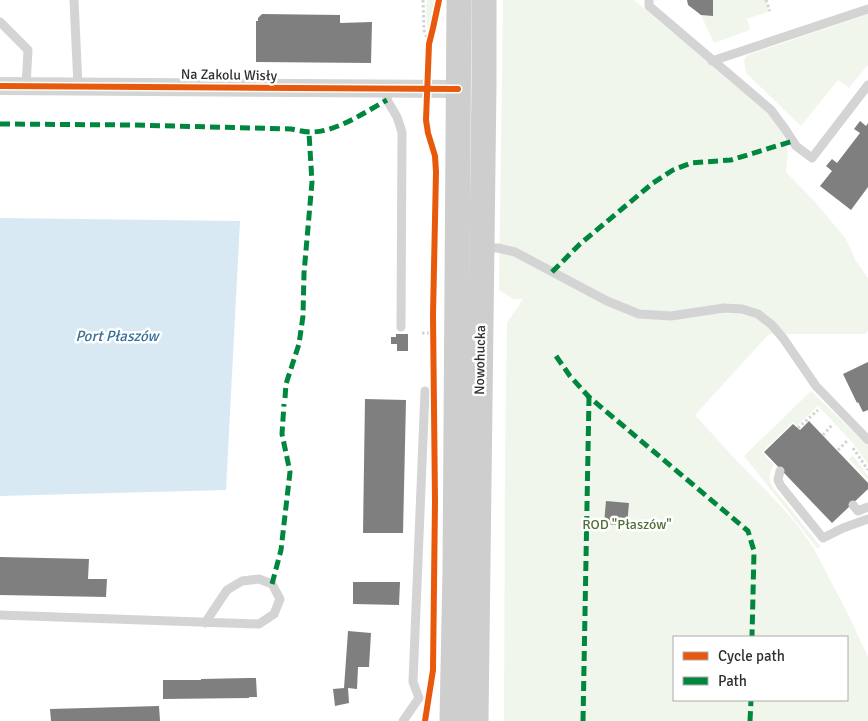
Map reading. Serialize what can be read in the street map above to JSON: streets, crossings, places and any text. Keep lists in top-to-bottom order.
{
  "streets": {
    "main road": ["Nowohucka"],
    "street": ["Na Zakolu Wisły"]
  },
  "crossings": [
    ["Na Zakolu Wisły", "Nowohucka"]
  ],
  "water": ["Port Płaszów"],
  "parks": ["ROD \"Płaszów\""],
  "legend": ["Cycle path", "Path"]
}
